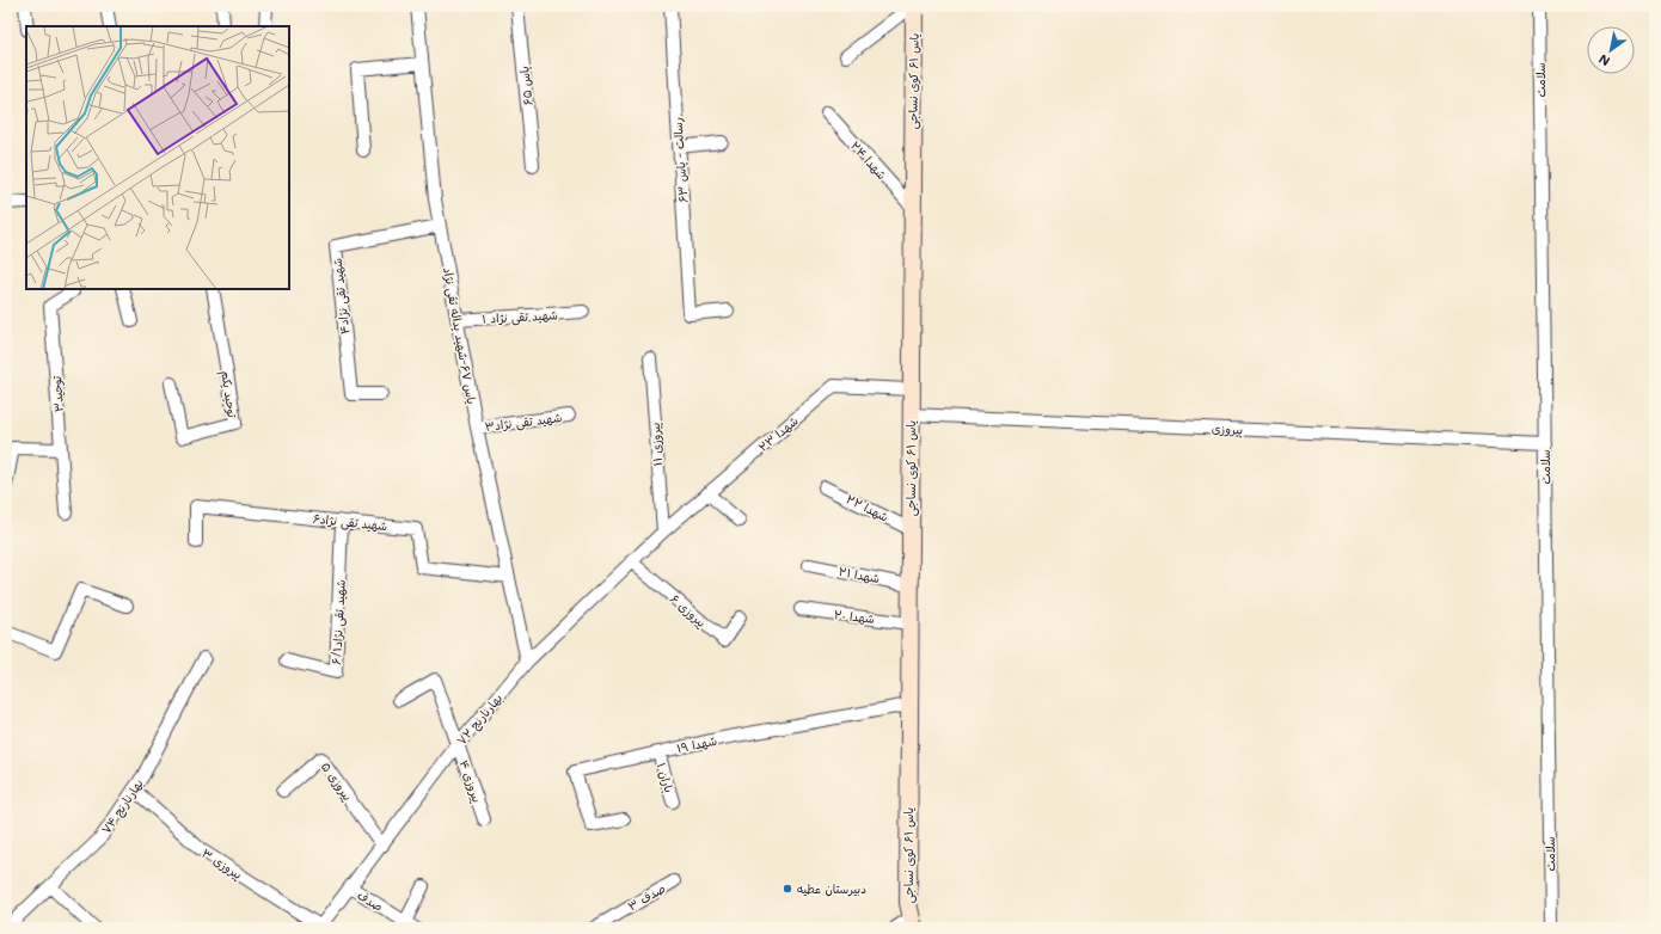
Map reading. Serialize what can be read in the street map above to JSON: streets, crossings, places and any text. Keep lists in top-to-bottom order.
{
  "streets": {
    "street": [
      "سلامت",
      "یاس ۶۱ کوی نساجی",
      "یاس ۶۵",
      "رسالت - یاس ۶۳",
      "شهدا ۲۴",
      "شهید تقی نژاد۴",
      "شهید تقی نژاد ۱",
      "یاس ۶۷-شهید یداله تقی نژاد",
      "توحید۳",
      "توحید یکم",
      "شهید تقی نژاد۳",
      "پیروزی",
      "شهدا ۲۳",
      "پیروزی ۱۱",
      "شهدا ۲۲",
      "شهید تقی نژاد۶",
      "شهدا ۲۱",
      "پیروزی ۶",
      "شهدا ۲۰",
      "شهید تقی نژاد۶/۱",
      "بهارنارنج ۷۲",
      "شهدا ۱۹",
      "باران ۱",
      "پیروزی ۵",
      "پیروزی ۴",
      "بهارنارنج ۷۴",
      "پیروزی ۳",
      "صدف ۳",
      "صدف"
    ]
  },
  "crossings": [
    ["سلامت", "پیروزی"],
    ["یاس ۶۱ کوی نساجی", "شهدا ۲۴"],
    ["یاس ۶۱ کوی نساجی", "پیروزی"],
    ["یاس ۶۱ کوی نساجی", "شهدا ۲۳"],
    ["یاس ۶۱ کوی نساجی", "شهدا ۲۲"],
    ["یاس ۶۱ کوی نساجی", "شهدا ۲۱"],
    ["یاس ۶۱ کوی نساجی", "شهدا ۲۰"],
    ["یاس ۶۱ کوی نساجی", "شهدا ۱۹"],
    ["شهید تقی نژاد۴", "یاس ۶۷-شهید یداله تقی نژاد"],
    ["شهید تقی نژاد ۱", "یاس ۶۷-شهید یداله تقی نژاد"],
    ["یاس ۶۷-شهید یداله تقی نژاد", "شهید تقی نژاد۳"],
    ["یاس ۶۷-شهید یداله تقی نژاد", "شهید تقی نژاد۶"],
    ["یاس ۶۷-شهید یداله تقی نژاد", "بهارنارنج ۷۲"],
    ["شهدا ۲۳", "پیروزی ۱۱"],
    ["شهدا ۲۳", "بهارنارنج ۷۲"],
    ["پیروزی ۱۱", "بهارنارنج ۷۲"],
    ["شهید تقی نژاد۶", "شهید تقی نژاد۶/۱"],
    ["پیروزی ۶", "بهارنارنج ۷۲"],
    ["بهارنارنج ۷۲", "پیروزی ۵"],
    ["بهارنارنج ۷۲", "پیروزی ۴"],
    ["بهارنارنج ۷۲", "پیروزی ۳"],
    ["بهارنارنج ۷۲", "صدف"],
    ["شهدا ۱۹", "باران ۱"],
    ["بهارنارنج ۷۴", "پیروزی ۳"]
  ],
  "places": ["دبیرستان عطیه"],
  "north": "bottom left"
}
